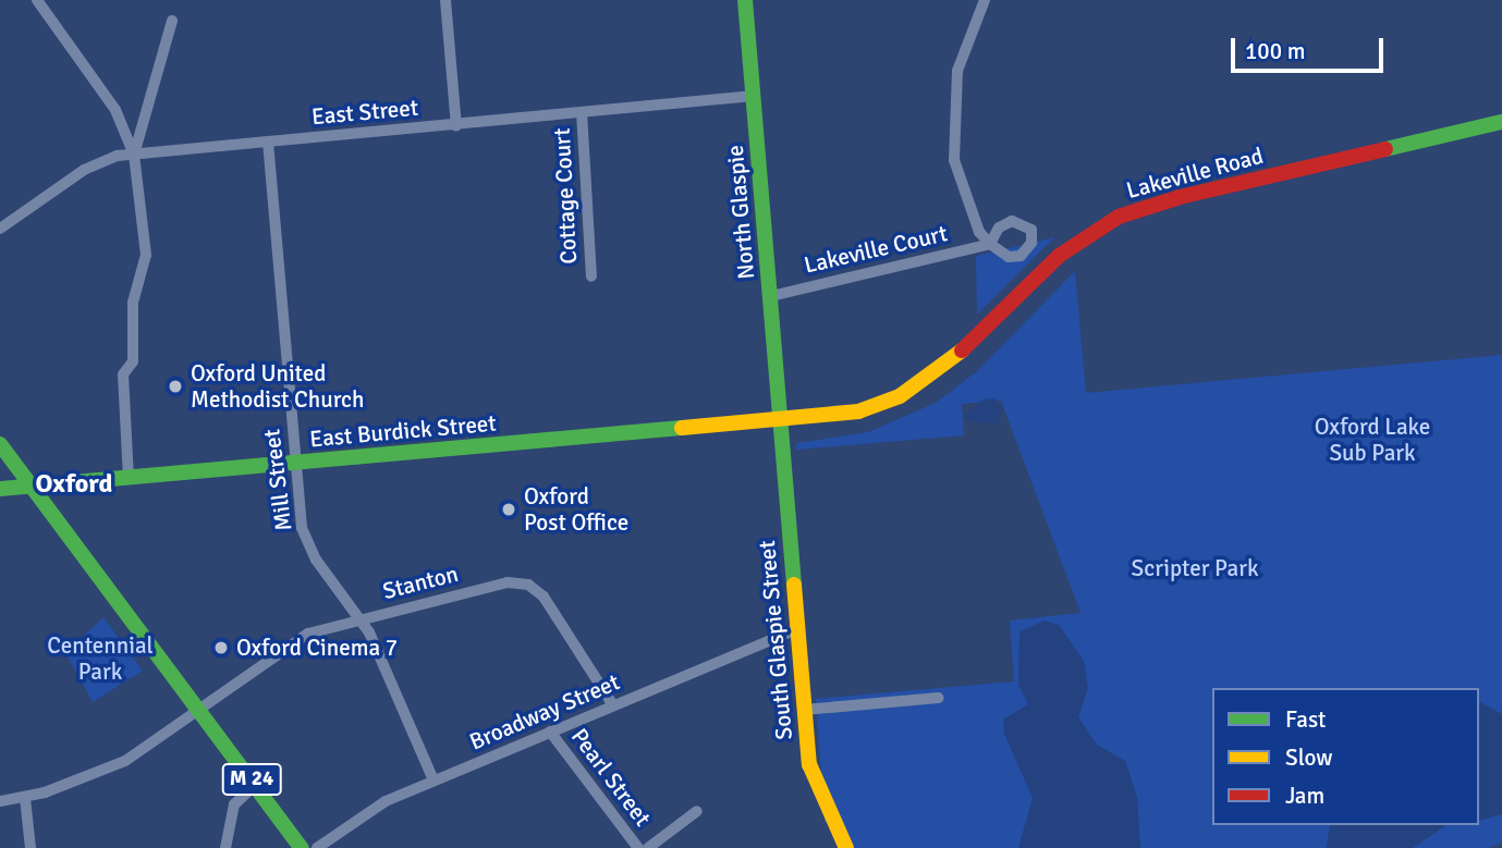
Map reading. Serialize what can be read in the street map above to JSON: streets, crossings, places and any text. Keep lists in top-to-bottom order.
{
  "streets": {
    "main road": [
      "Lakeville Road",
      "North Glaspie",
      "East Burdick Street",
      "South Glaspie Street",
      "M 24"
    ],
    "street": [
      "East Street",
      "Cottage Court",
      "Lakeville Court",
      "Mill Street",
      "Stanton",
      "Broadway Street",
      "Pearl Street"
    ]
  },
  "crossings": [
    ["East Street", "Cottage Court"],
    ["East Street", "North Glaspie"],
    ["East Street", "Mill Street"],
    ["Lakeville Road", "North Glaspie"],
    ["Lakeville Road", "East Burdick Street"],
    ["Lakeville Road", "South Glaspie Street"],
    ["North Glaspie", "Lakeville Court"],
    ["North Glaspie", "East Burdick Street"],
    ["North Glaspie", "South Glaspie Street"],
    ["East Burdick Street", "Mill Street"],
    ["East Burdick Street", "South Glaspie Street"],
    ["East Burdick Street", "M 24"],
    ["Mill Street", "Stanton"],
    ["Mill Street", "Broadway Street"],
    ["Stanton", "Broadway Street"],
    ["Stanton", "M 24"],
    ["South Glaspie Street", "Broadway Street"],
    ["Broadway Street", "Pearl Street"]
  ],
  "districts": ["Oxford"],
  "parks": ["Oxford Lake Sub Park", "Scripter Park", "Centennial Park"],
  "places": ["Oxford United Methodist Church", "Oxford Post Office", "Oxford Cinema 7"],
  "legend": ["Fast", "Slow", "Jam"],
  "scale_bar": "100 m"
}
